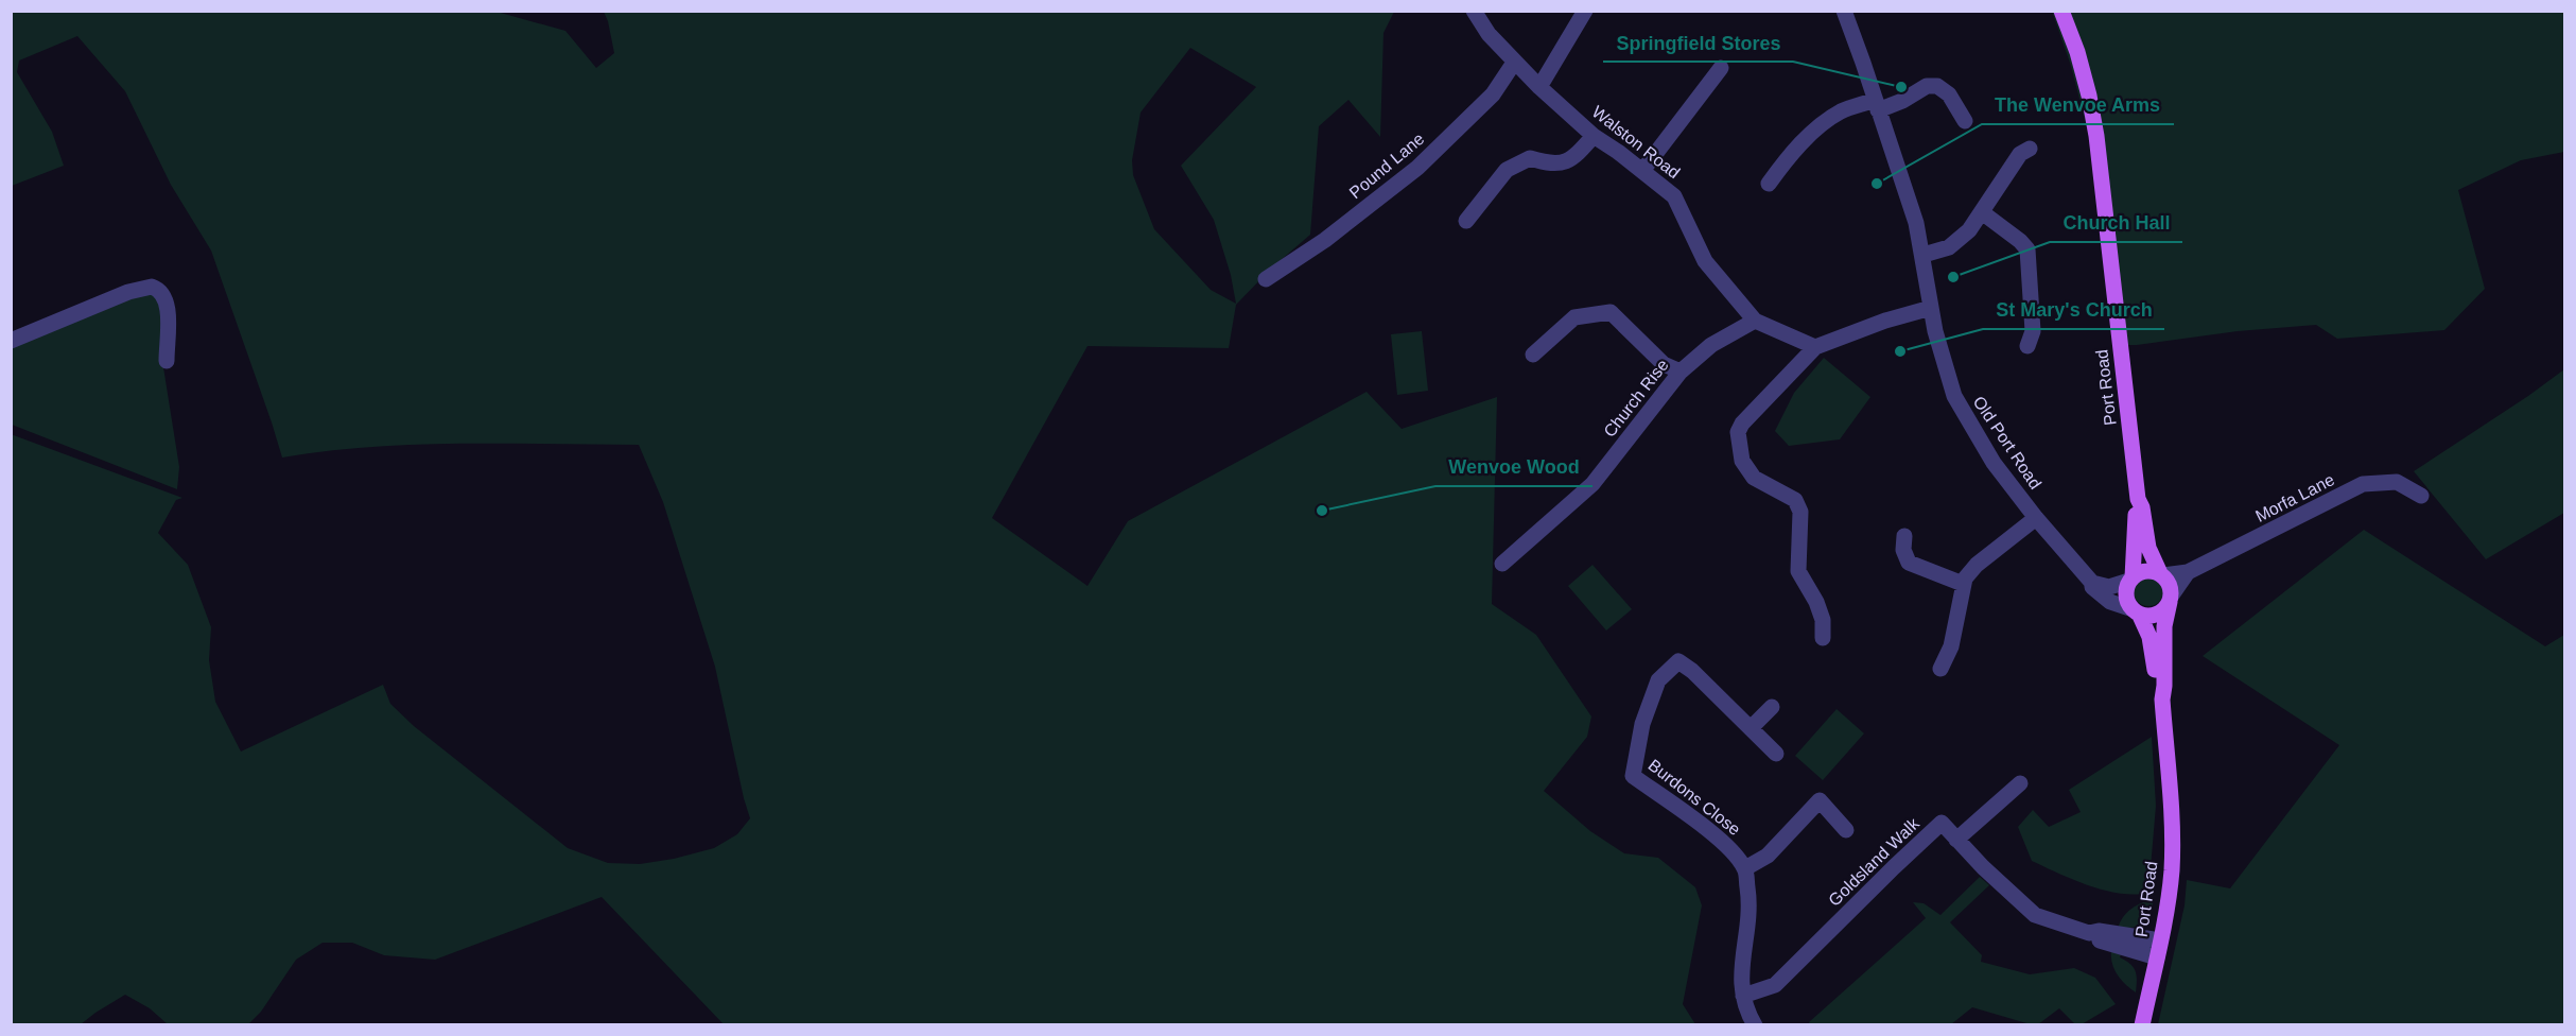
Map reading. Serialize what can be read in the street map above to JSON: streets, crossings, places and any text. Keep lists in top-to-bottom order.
{
  "streets": {
    "main road": ["Port Road"],
    "street": [
      "Walston Road",
      "Pound Lane",
      "Church Rise",
      "Old Port Road",
      "Morfa Lane",
      "Burdons Close",
      "Goldsland Walk"
    ]
  },
  "crossings": [
    ["Walston Road", "Pound Lane"],
    ["Walston Road", "Church Rise"],
    ["Port Road", "Old Port Road"],
    ["Port Road", "Morfa Lane"],
    ["Port Road", "Goldsland Walk"],
    ["Old Port Road", "Morfa Lane"]
  ],
  "places": [
    "Springfield Stores",
    "The Wenvoe Arms",
    "Church Hall",
    "St Mary's Church",
    "Wenvoe Wood"
  ]
}
